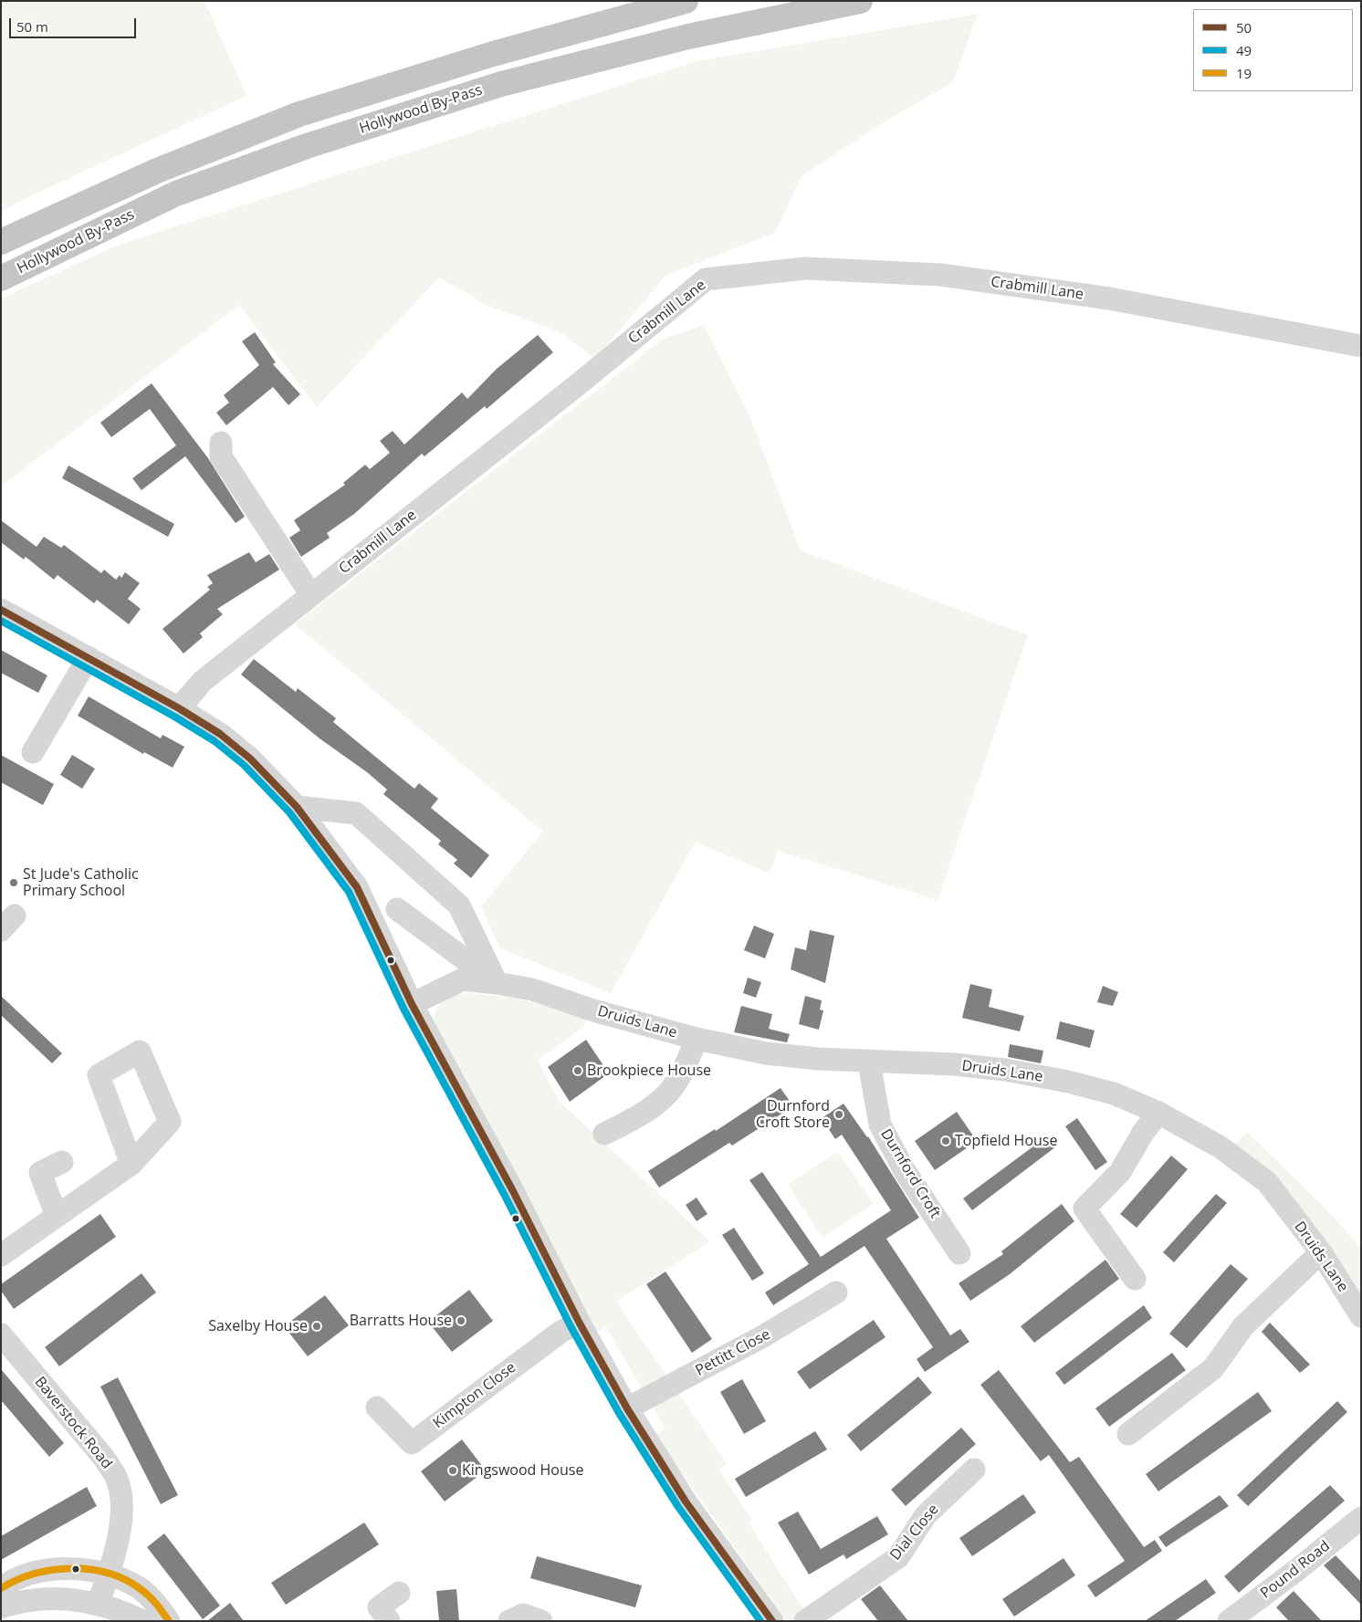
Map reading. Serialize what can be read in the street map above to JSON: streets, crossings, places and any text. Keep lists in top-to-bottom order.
{
  "streets": {
    "highway": ["Hollywood By-Pass"],
    "street": [
      "Crabmill Lane",
      "Druids Lane",
      "Durnford Croft",
      "Pettitt Close",
      "Kimpton Close",
      "Baverstock Road",
      "Dial Close",
      "Pound Road"
    ]
  },
  "crossings": [
    ["Druids Lane", "Durnford Croft"]
  ],
  "places": [
    "St Jude's Catholic Primary School",
    "Brookpiece House",
    "Durnford Croft Store",
    "Topfield House",
    "Barratts House",
    "Saxelby House",
    "Kingswood House"
  ],
  "lines": ["transit line 50", "transit line 49", "transit line 19"],
  "legend": ["50", "49", "19"],
  "scale_bar": "50 m"
}
